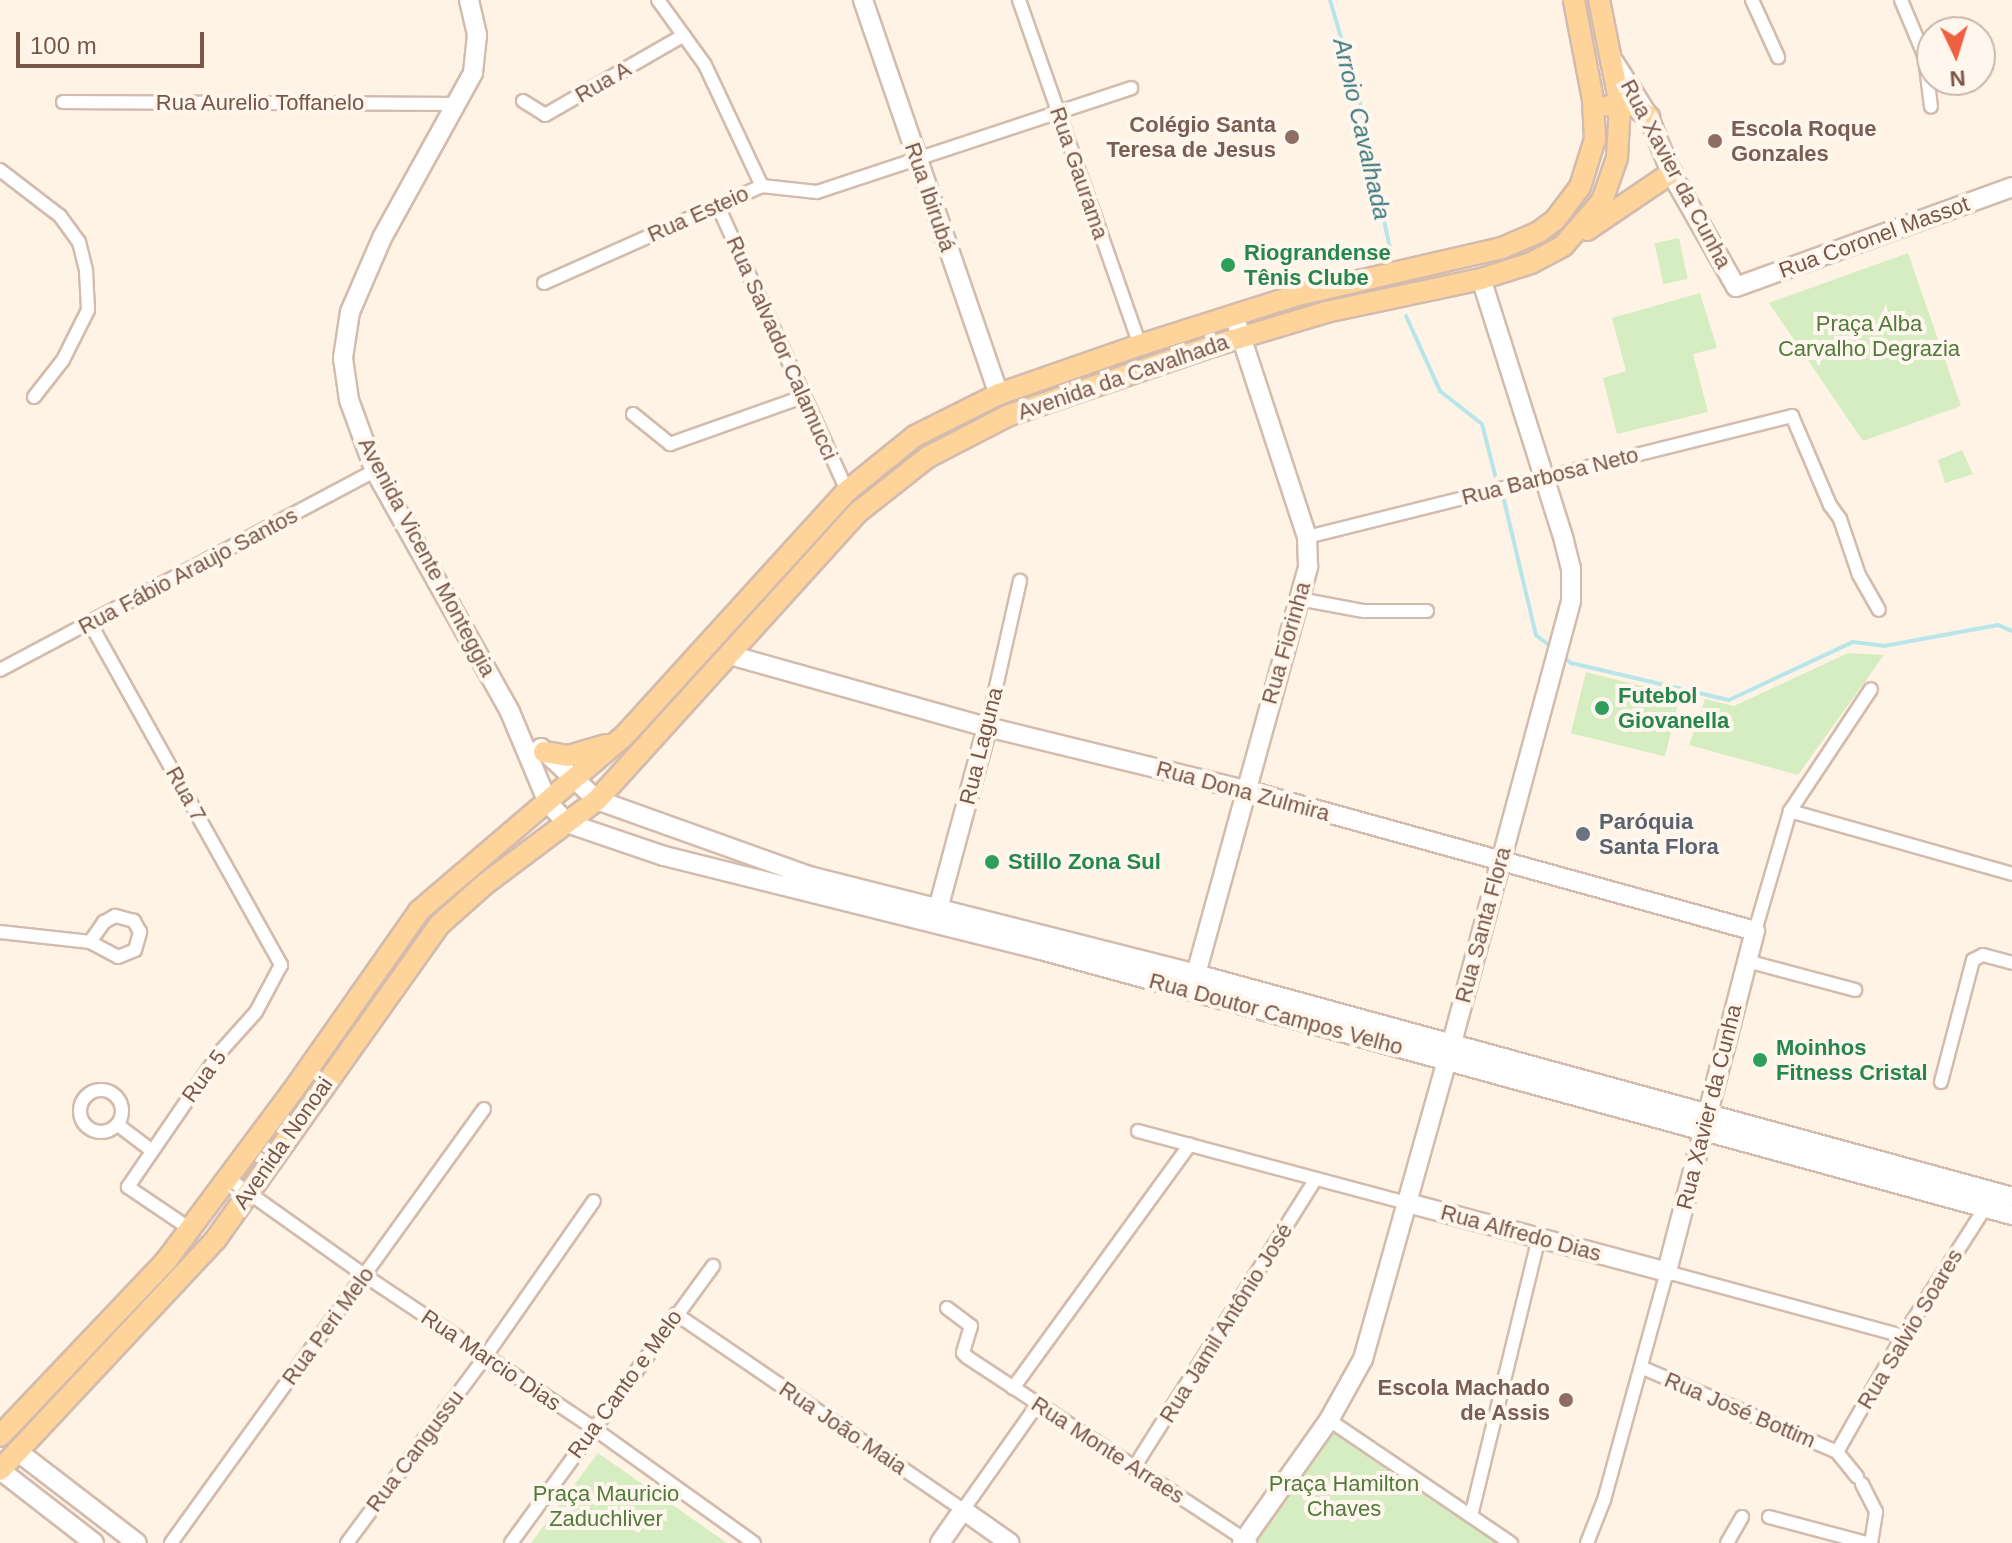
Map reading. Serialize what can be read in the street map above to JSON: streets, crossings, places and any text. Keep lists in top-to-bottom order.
{
  "streets": {
    "main road": ["Avenida da Cavalhada", "Avenida Nonoai"],
    "street": [
      "Rua A",
      "Rua Aurelio Toffanelo",
      "Rua Gaurama",
      "Rua Xavier da Cunha",
      "Rua Ibirubá",
      "Rua Esteio",
      "Rua Coronel Massot",
      "Rua Salvador Calamucci",
      "Rua Barbosa Neto",
      "Avenida Vicente Monteggia",
      "Rua Fábio Araujo Santos",
      "Rua Fiorinha",
      "Rua Laguna",
      "Rua Dona Zulmira",
      "Rua 7",
      "Rua Santa Flora",
      "Rua Doutor Campos Velho",
      "Rua 5",
      "Rua Alfredo Dias",
      "Rua Jamil Antônio José",
      "Rua Peri Melo",
      "Rua Salvio Soares",
      "Rua Marcio Dias",
      "Rua Canto e Melo",
      "Rua José Bottim",
      "Rua João Maia",
      "Rua Monte Arraes",
      "Rua Cangussu"
    ]
  },
  "crossings": [
    ["Rua Aurelio Toffanelo", "Avenida Vicente Monteggia"],
    ["Rua Gaurama", "Rua Esteio"],
    ["Rua Gaurama", "Avenida da Cavalhada"],
    ["Rua Xavier da Cunha", "Rua Coronel Massot"],
    ["Rua Xavier da Cunha", "Avenida da Cavalhada"],
    ["Rua Xavier da Cunha", "Rua Dona Zulmira"],
    ["Rua Xavier da Cunha", "Rua Doutor Campos Velho"],
    ["Rua Xavier da Cunha", "Rua Alfredo Dias"],
    ["Rua Xavier da Cunha", "Rua José Bottim"],
    ["Rua Ibirubá", "Rua Esteio"],
    ["Rua Ibirubá", "Avenida da Cavalhada"],
    ["Rua Esteio", "Rua Salvador Calamucci"],
    ["Rua Salvador Calamucci", "Avenida da Cavalhada"],
    ["Avenida da Cavalhada", "Avenida Vicente Monteggia"],
    ["Avenida da Cavalhada", "Rua Fiorinha"],
    ["Avenida da Cavalhada", "Rua Dona Zulmira"],
    ["Avenida da Cavalhada", "Rua Santa Flora"],
    ["Avenida da Cavalhada", "Rua Doutor Campos Velho"],
    ["Avenida da Cavalhada", "Avenida Nonoai"],
    ["Rua Barbosa Neto", "Rua Fiorinha"],
    ["Rua Barbosa Neto", "Rua Santa Flora"],
    ["Avenida Vicente Monteggia", "Rua Fábio Araujo Santos"],
    ["Avenida Vicente Monteggia", "Rua Doutor Campos Velho"],
    ["Avenida Vicente Monteggia", "Avenida Nonoai"],
    ["Rua Fábio Araujo Santos", "Rua 7"],
    ["Rua Fiorinha", "Rua Dona Zulmira"],
    ["Rua Fiorinha", "Rua Doutor Campos Velho"],
    ["Rua Laguna", "Rua Dona Zulmira"],
    ["Rua Laguna", "Rua Doutor Campos Velho"],
    ["Rua Dona Zulmira", "Rua Santa Flora"],
    ["Rua 7", "Rua 5"],
    ["Rua Santa Flora", "Rua Doutor Campos Velho"],
    ["Rua Santa Flora", "Rua Alfredo Dias"],
    ["Rua Santa Flora", "Rua Monte Arraes"],
    ["Rua Doutor Campos Velho", "Avenida Nonoai"],
    ["Rua Doutor Campos Velho", "Rua Salvio Soares"],
    ["Rua 5", "Avenida Nonoai"],
    ["Avenida Nonoai", "Rua Marcio Dias"],
    ["Rua Alfredo Dias", "Rua Jamil Antônio José"],
    ["Rua Alfredo Dias", "Rua Salvio Soares"],
    ["Rua Jamil Antônio José", "Rua Monte Arraes"],
    ["Rua Peri Melo", "Rua Marcio Dias"],
    ["Rua Salvio Soares", "Rua José Bottim"],
    ["Rua Marcio Dias", "Rua Canto e Melo"],
    ["Rua Marcio Dias", "Rua Cangussu"],
    ["Rua Canto e Melo", "Rua João Maia"]
  ],
  "water": ["Arroio Cavalhada"],
  "parks": ["Praça Alba Carvalho Degrazia", "Praça Hamilton Chaves", "Praça Mauricio Zaduchliver"],
  "places": [
    "Colégio Santa Teresa de Jesus",
    "Escola Roque Gonzales",
    "Riograndense Tênis Clube",
    "Futebol Giovanella",
    "Paróquia Santa Flora",
    "Stillo Zona Sul",
    "Moinhos Fitness Cristal",
    "Escola Machado de Assis"
  ],
  "scale_bar": "100 m",
  "north": "bottom"
}
